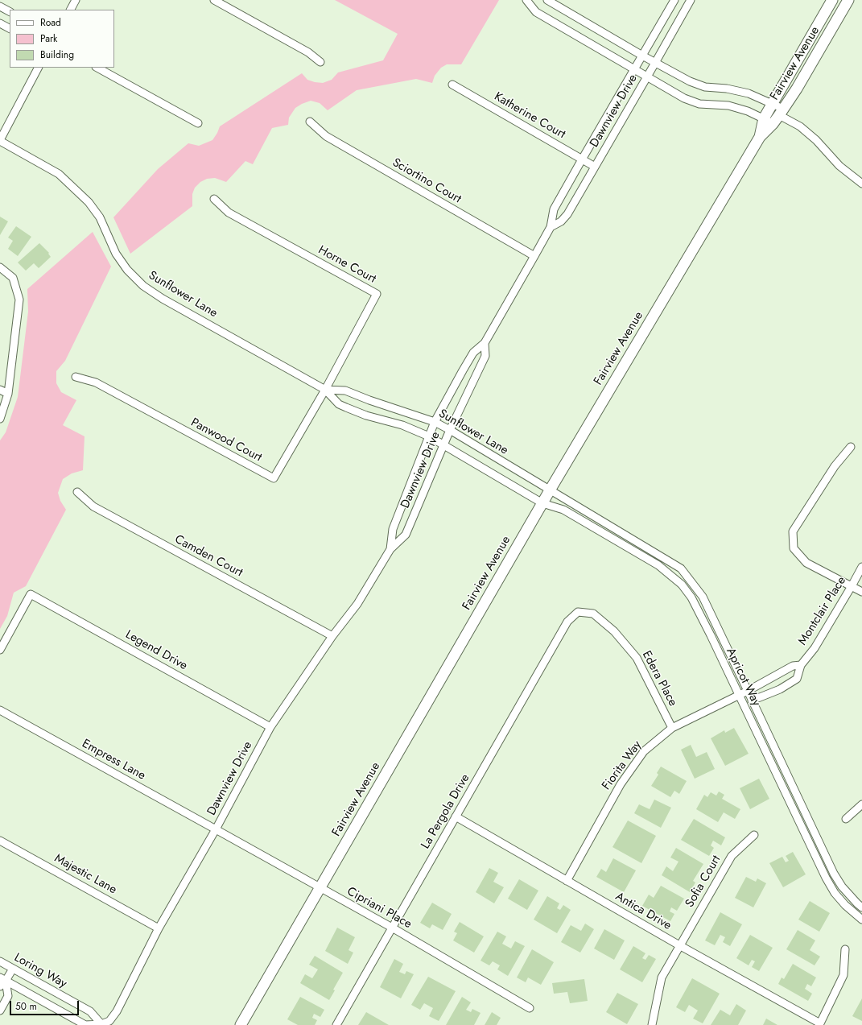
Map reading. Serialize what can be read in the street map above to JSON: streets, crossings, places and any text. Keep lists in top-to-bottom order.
{
  "streets": {
    "street": [
      "Fairview Avenue",
      "Dawnview Drive",
      "Katherine Court",
      "Sciortino Court",
      "Horne Court",
      "Sunflower Lane",
      "Panwood Court",
      "Camden Court",
      "Montclair Place",
      "Legend Drive",
      "Apricot Way",
      "Edera Place",
      "Empress Lane",
      "Fiorita Way",
      "La Pergola Drive",
      "Majestic Lane",
      "Sofia Court",
      "Cipriani Place",
      "Antica Drive",
      "Loring Way"
    ]
  },
  "crossings": [
    ["Fairview Avenue", "Sunflower Lane"],
    ["Fairview Avenue", "Apricot Way"],
    ["Fairview Avenue", "Cipriani Place"],
    ["Dawnview Drive", "Katherine Court"],
    ["Dawnview Drive", "Sciortino Court"],
    ["Dawnview Drive", "Sunflower Lane"],
    ["Dawnview Drive", "Camden Court"],
    ["Dawnview Drive", "Legend Drive"],
    ["Dawnview Drive", "Empress Lane"],
    ["Dawnview Drive", "Majestic Lane"],
    ["Dawnview Drive", "Cipriani Place"],
    ["Dawnview Drive", "Loring Way"],
    ["Horne Court", "Sunflower Lane"],
    ["Horne Court", "Panwood Court"],
    ["Sunflower Lane", "Panwood Court"],
    ["Sunflower Lane", "Apricot Way"],
    ["Montclair Place", "Apricot Way"],
    ["Apricot Way", "Fiorita Way"],
    ["Edera Place", "Fiorita Way"],
    ["Edera Place", "La Pergola Drive"],
    ["Empress Lane", "Cipriani Place"],
    ["Fiorita Way", "Antica Drive"],
    ["La Pergola Drive", "Cipriani Place"],
    ["La Pergola Drive", "Antica Drive"],
    ["Sofia Court", "Antica Drive"]
  ],
  "legend": ["Road", "Park", "Building"],
  "scale_bar": "50 m"
}
